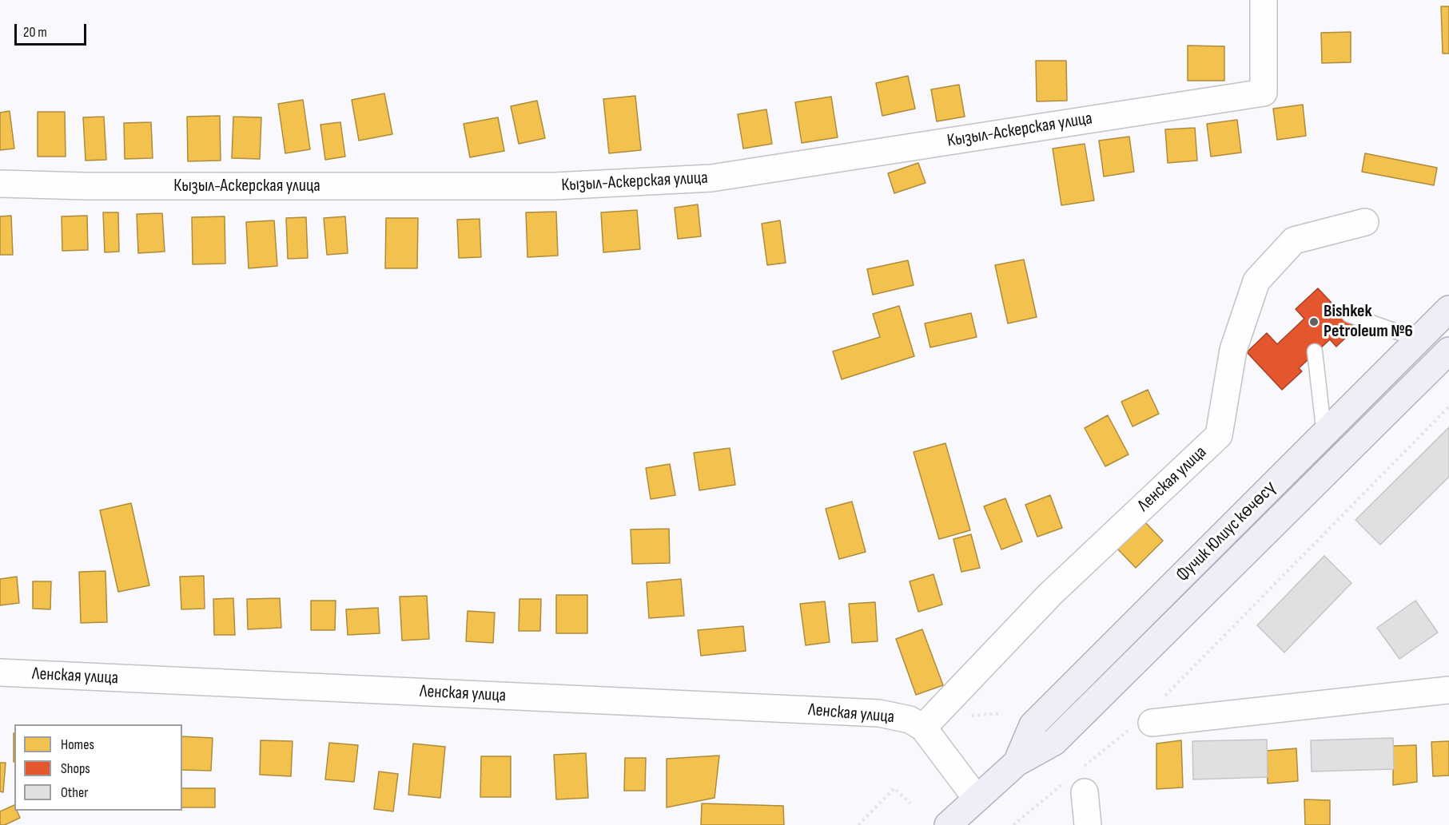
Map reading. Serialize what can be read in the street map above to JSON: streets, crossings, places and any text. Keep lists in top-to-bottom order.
{
  "streets": {
    "main road": ["Фучик Юлиус көчөсү"],
    "street": ["Кызыл-Аскерская улица", "Ленская улица"]
  },
  "crossings": [
    ["Ленская улица", "Фучик Юлиус көчөсү"]
  ],
  "places": ["Bishkek Petroleum №6"],
  "legend": ["Homes", "Shops", "Other"],
  "scale_bar": "20 m"
}
